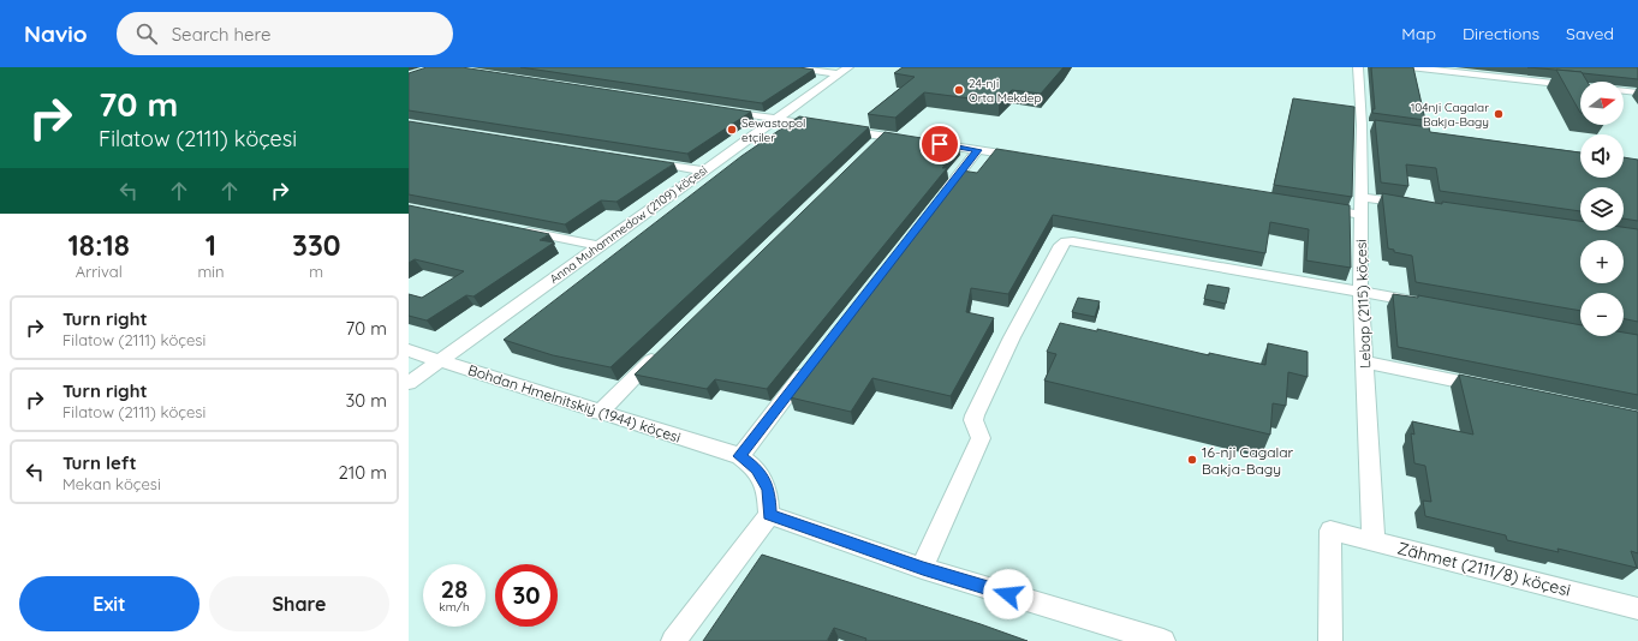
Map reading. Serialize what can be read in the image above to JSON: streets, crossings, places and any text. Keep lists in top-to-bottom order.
{
  "streets": {
    "street": [
      "Anna Muhammedow (2109) köçesi",
      "Lebap (2115) köçesi",
      "Bohdan Hmelnitskiý (1944) köçesi",
      "Zähmet (2111/8) köçesi"
    ]
  },
  "crossings": [
    ["Anna Muhammedow (2109) köçesi", "Bohdan Hmelnitskiý (1944) köçesi"],
    ["Lebap (2115) köçesi", "Zähmet (2111/8) köçesi"]
  ],
  "places": [
    "24-nji Orta Mekdep",
    "104nji Cagalar Bakja-Bagy",
    "Sewastopol etçiler",
    "16-nji Cagalar Bakja-Bagy"
  ],
  "north": "right",
  "page": {
    "header": "Navio",
    "search": "Search here",
    "nav": ["Map", "Directions", "Saved"],
    "turn": ["70 m", "Filatow (2111) köçesi"],
    "map_buttons": ["+", "−"],
    "eta": [
      "18:18",
      "Arrival",
      "1",
      "min",
      "330",
      "m"
    ],
    "list": [
      {
        "name": "Turn right",
        "note": "Filatow (2111) köçesi",
        "value": "70 m"
      },
      {
        "name": "Turn right",
        "note": "Filatow (2111) köçesi",
        "value": "30 m"
      },
      {
        "name": "Turn left",
        "note": "Mekan köçesi",
        "value": "210 m"
      }
    ],
    "speed": "28 km/h",
    "limit": "30",
    "buttons": ["Exit", "Share"]
  }
}
